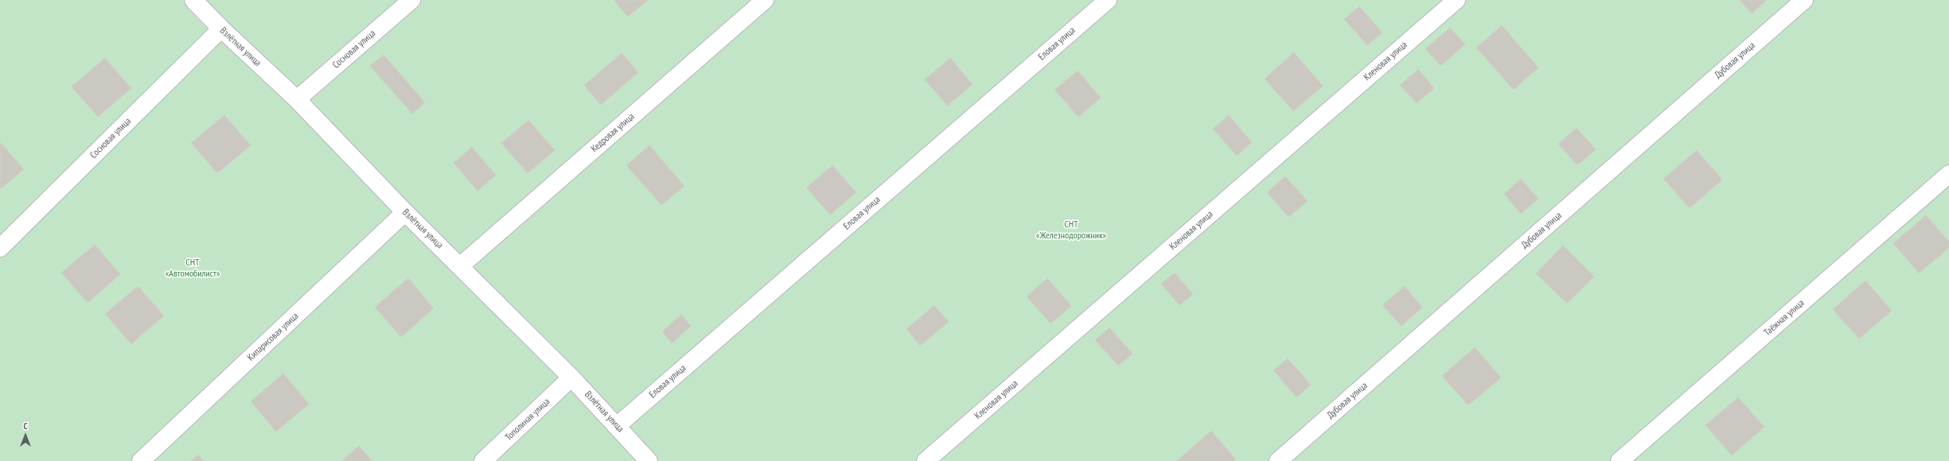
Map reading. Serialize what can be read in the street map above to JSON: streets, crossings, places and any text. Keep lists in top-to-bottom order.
{
  "streets": {
    "street": [
      "Еловая улица",
      "Взлётная улица",
      "Сосновая улица",
      "Дубовая улица",
      "Кленовая улица",
      "Кедровая улица",
      "Таёжная улица",
      "Кипарисовая улица",
      "Тополиная улица"
    ]
  },
  "crossings": [
    ["Еловая улица", "Взлётная улица"],
    ["Взлётная улица", "Сосновая улица"],
    ["Взлётная улица", "Кедровая улица"],
    ["Взлётная улица", "Кипарисовая улица"],
    ["Взлётная улица", "Тополиная улица"]
  ],
  "parks": ["СНТ «Железнодорожник»", "СНТ «Автомобилист»"],
  "north": "top"
}
